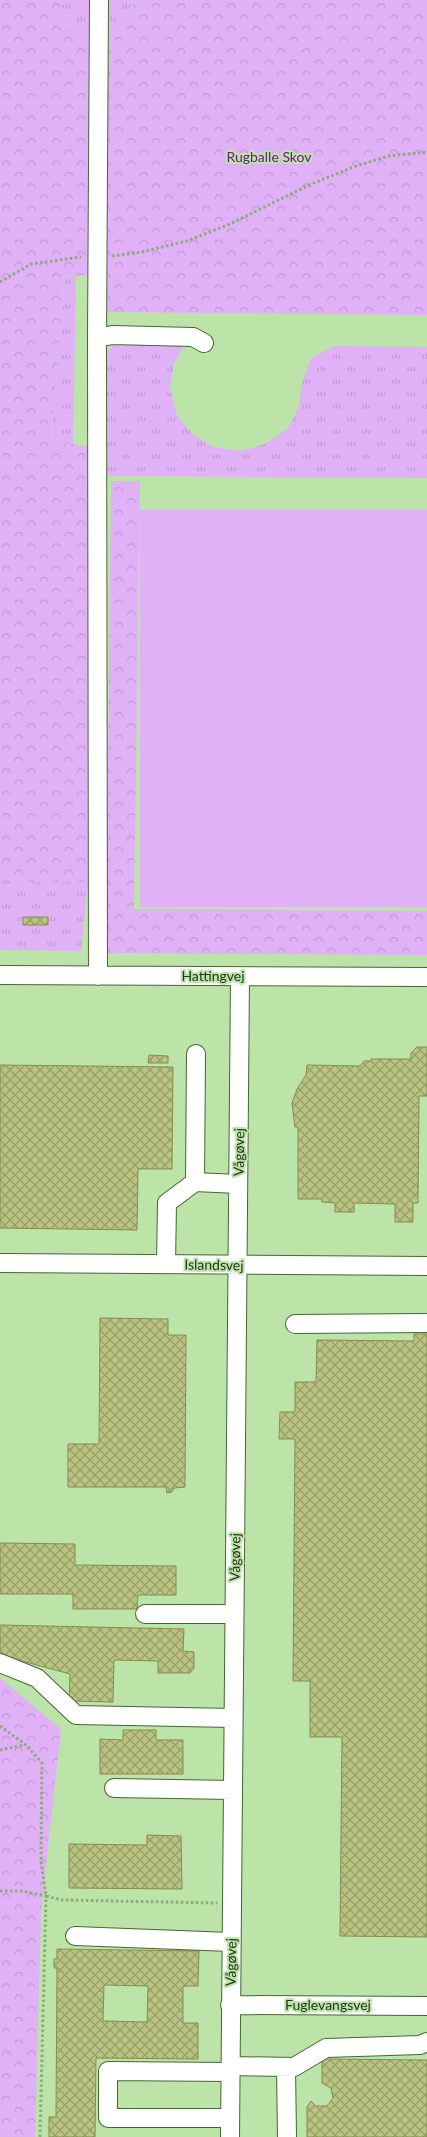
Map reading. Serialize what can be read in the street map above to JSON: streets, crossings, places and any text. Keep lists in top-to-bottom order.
{
  "streets": {
    "street": [
      "Hattingvej",
      "Vågøvej",
      "Islandsvej",
      "Fuglevangsvej"
    ]
  },
  "crossings": [
    ["Hattingvej", "Vågøvej"],
    ["Vågøvej", "Islandsvej"],
    ["Vågøvej", "Fuglevangsvej"]
  ],
  "parks": ["Rugballe Skov"]
}
